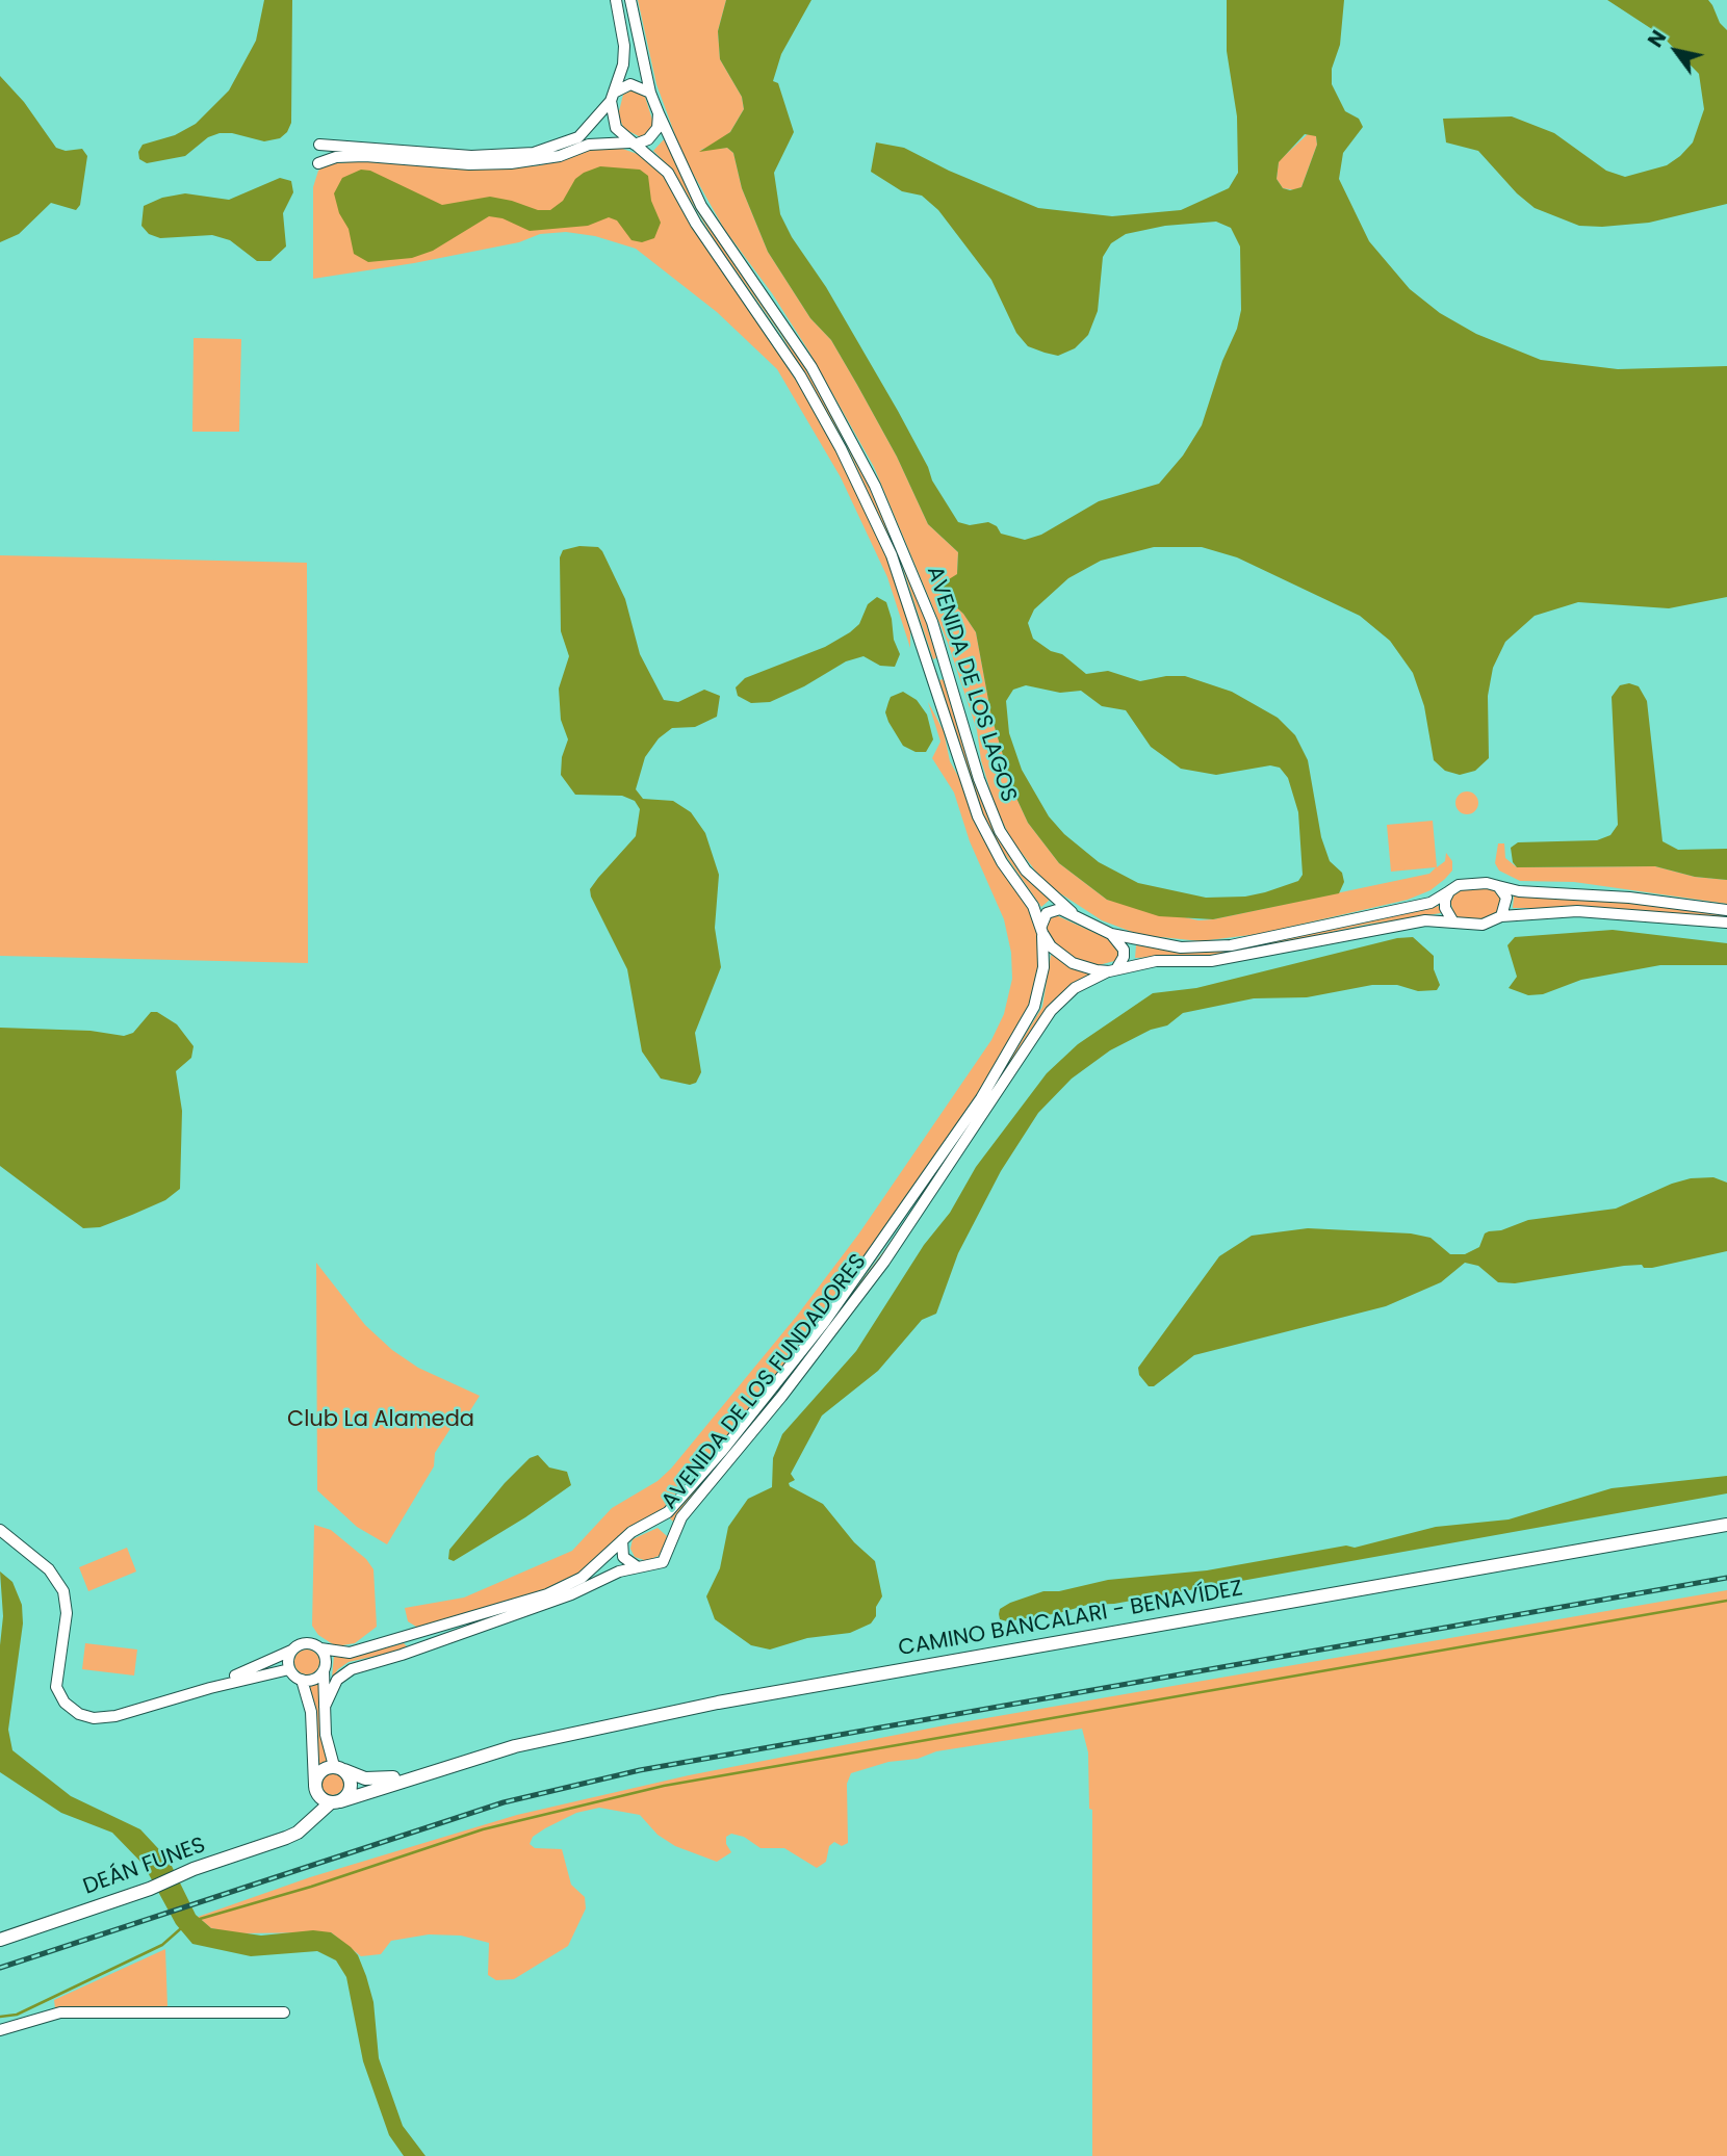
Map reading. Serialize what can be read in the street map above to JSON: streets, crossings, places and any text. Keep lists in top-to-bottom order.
{
  "streets": {
    "main road": ["CAMINO BANCALARI - BENAVÍDEZ", "DEÁN FUNES"],
    "street": ["AVENIDA DE LOS LAGOS", "AVENIDA DE LOS FUNDADORES"]
  },
  "crossings": [
    ["AVENIDA DE LOS LAGOS", "AVENIDA DE LOS FUNDADORES"],
    ["CAMINO BANCALARI - BENAVÍDEZ", "DEÁN FUNES"]
  ],
  "parks": ["Club La Alameda"],
  "north": "top left"
}
